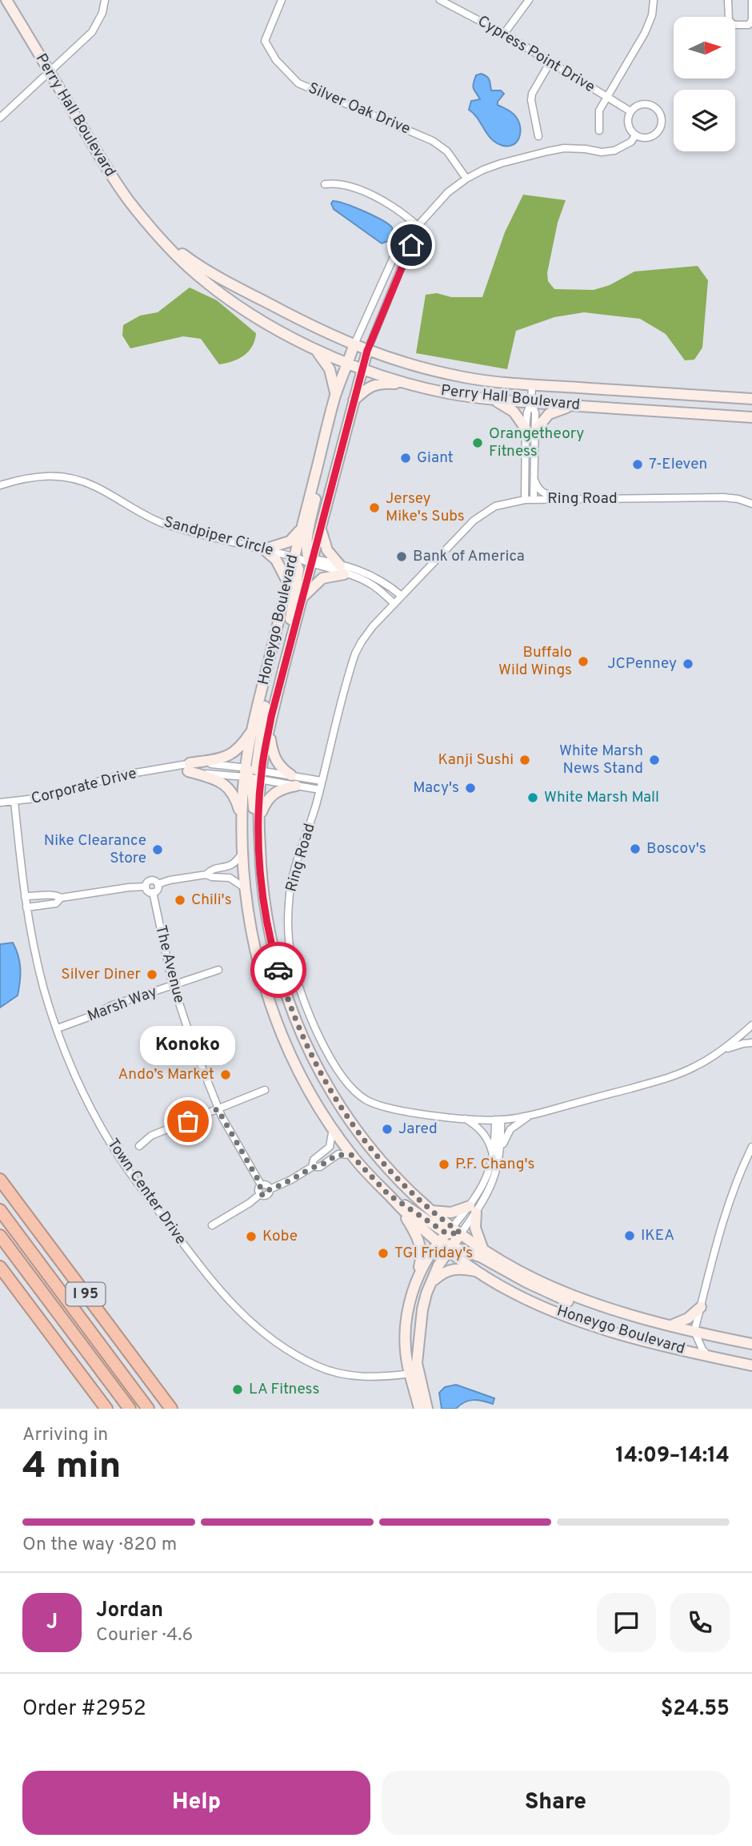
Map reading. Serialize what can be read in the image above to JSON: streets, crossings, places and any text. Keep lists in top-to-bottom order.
{
  "streets": {
    "highway": ["I 95"],
    "main road": ["Perry Hall Boulevard", "Honeygo Boulevard"],
    "street": [
      "Cypress Point Drive",
      "Silver Oak Drive",
      "Ring Road",
      "Sandpiper Circle",
      "Corporate Drive",
      "The Avenue",
      "Marsh Way",
      "Town Center Drive"
    ]
  },
  "crossings": [
    ["Cypress Point Drive", "Honeygo Boulevard"],
    ["Silver Oak Drive", "Honeygo Boulevard"],
    ["Perry Hall Boulevard", "Honeygo Boulevard"],
    ["Sandpiper Circle", "Honeygo Boulevard"],
    ["Honeygo Boulevard", "Corporate Drive"],
    ["Corporate Drive", "Town Center Drive"],
    ["The Avenue", "Marsh Way"],
    ["Marsh Way", "Town Center Drive"]
  ],
  "places": [
    "Orangetheory Fitness",
    "Giant",
    "7-Eleven",
    "Jersey Mike's Subs",
    "Bank of America",
    "Buffalo Wild Wings",
    "JCPenney",
    "Kanji Sushi",
    "White Marsh News Stand",
    "Macy's",
    "White Marsh Mall",
    "Boscov's",
    "Nike Clearance Store",
    "Chili's",
    "Silver Diner",
    "Ando’s Market",
    "Konoko",
    "Jared",
    "P.F. Chang's",
    "IKEA",
    "Kobe",
    "TGI Friday's",
    "LA Fitness"
  ],
  "north": "right",
  "page": {
    "bubble": "Konoko",
    "heading": ["4 min", "Arriving in", "14:09–14:14"],
    "panel": [
      "Jordan",
      "Courier · 4.6",
      "Order #2952",
      "$24.55"
    ],
    "bar": "On the way · 820 m",
    "round": "J",
    "buttons": ["Help", "Share"]
  }
}
